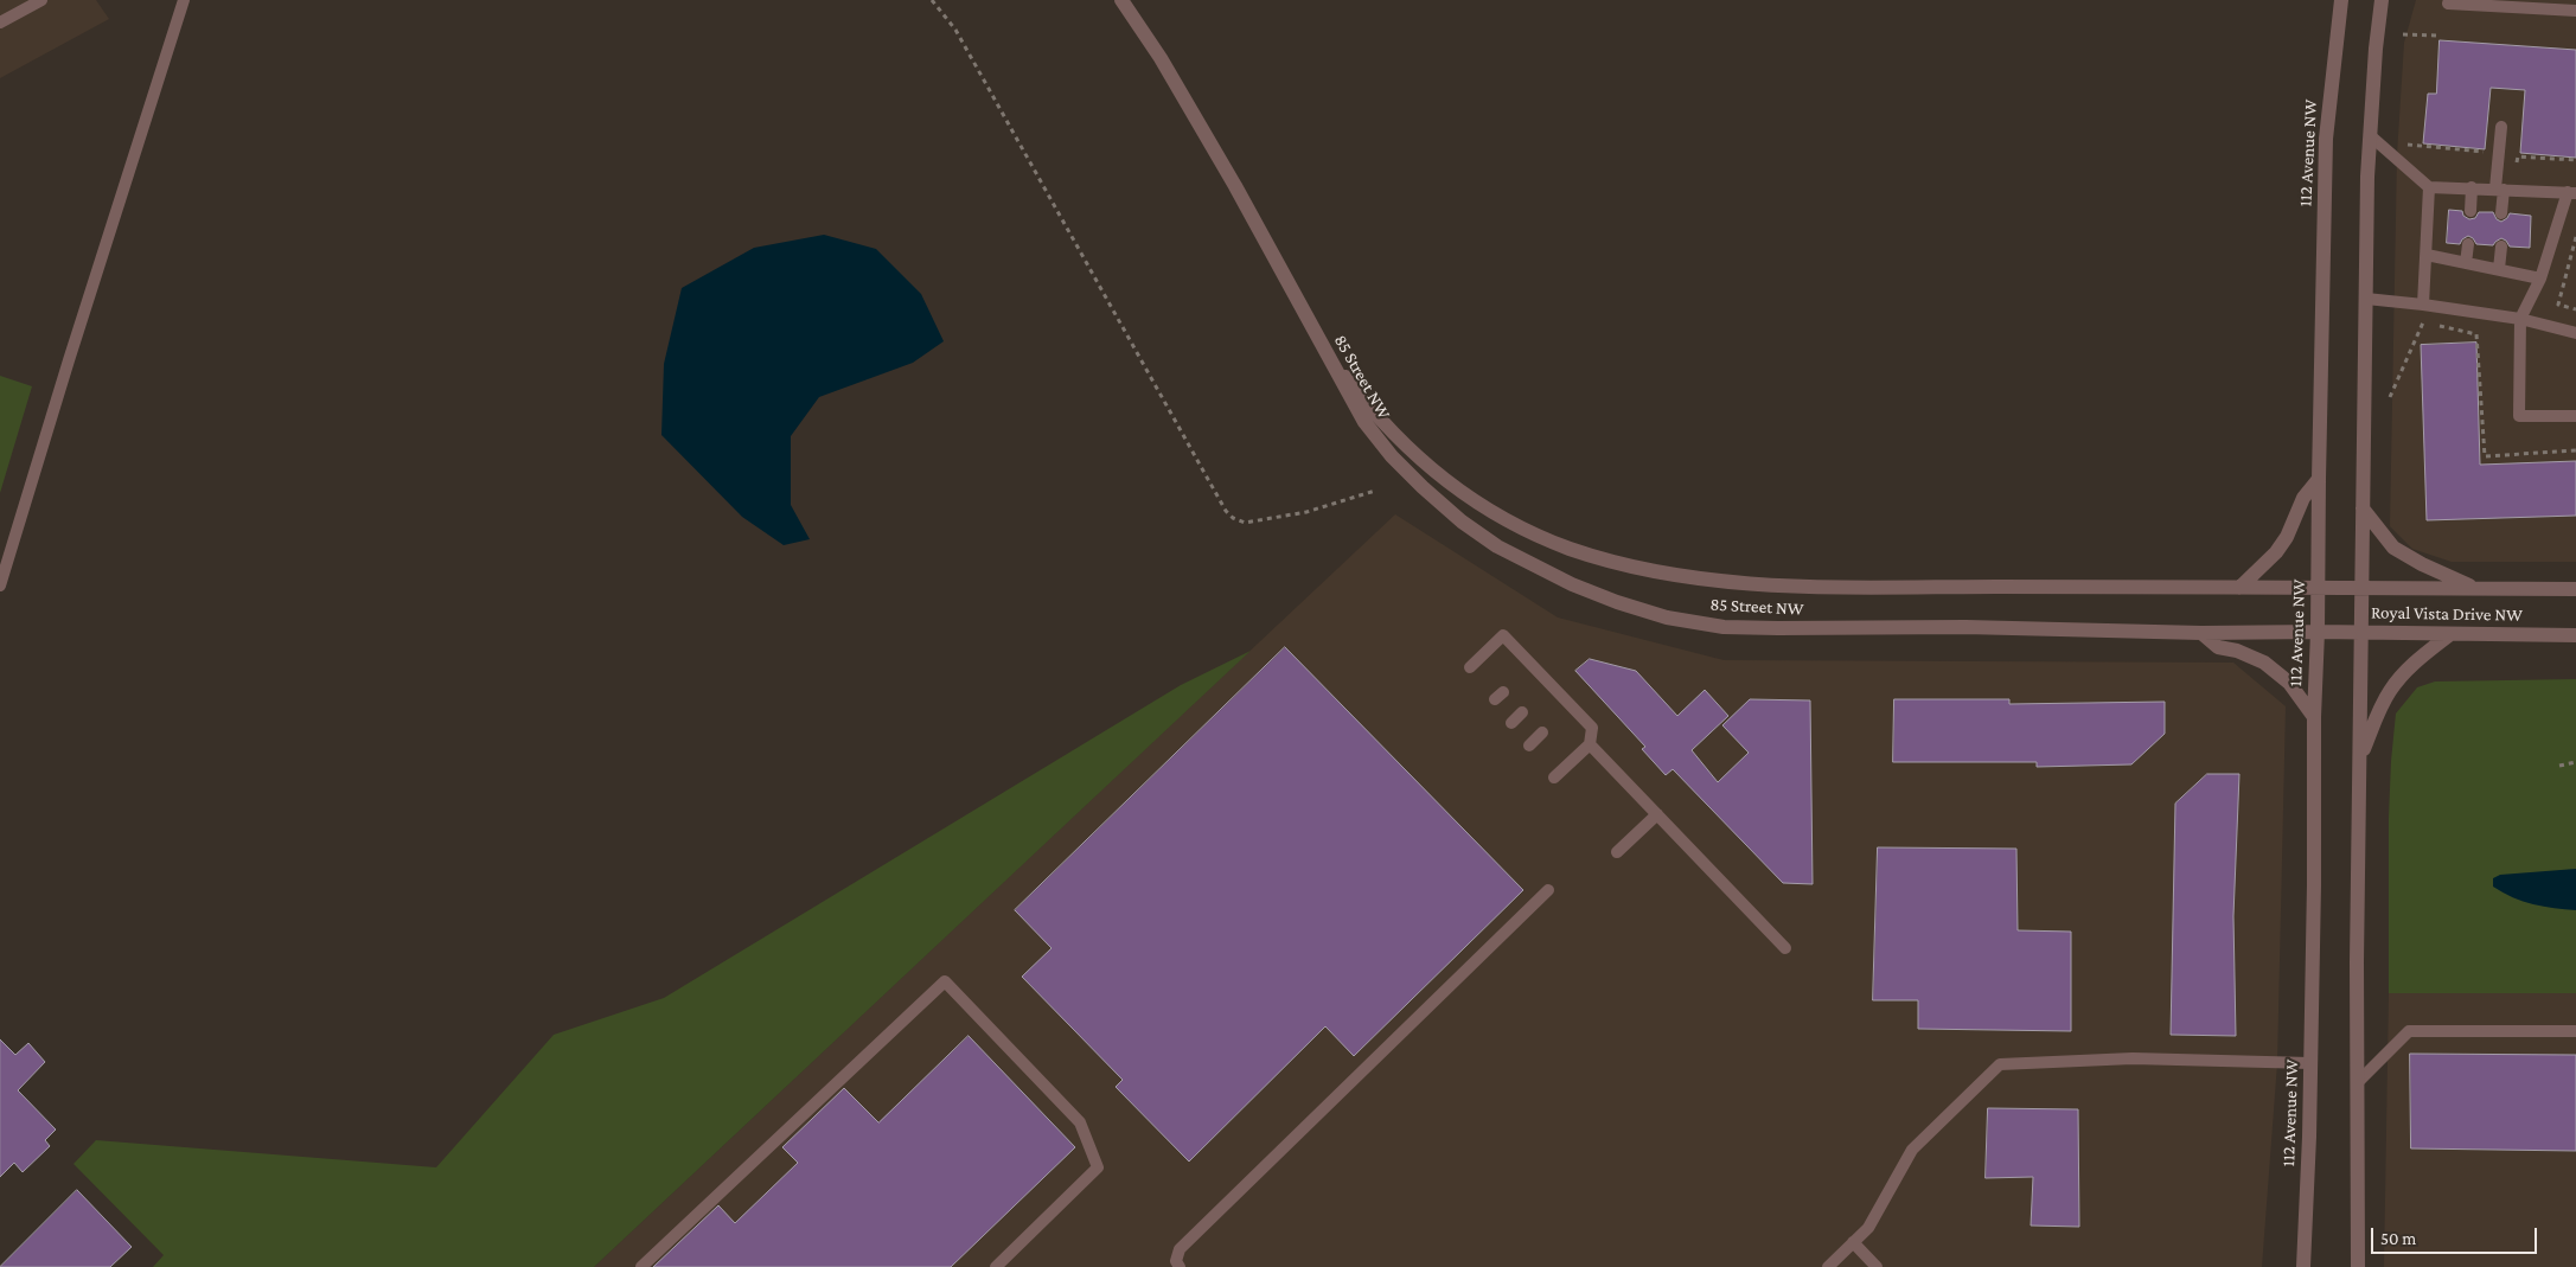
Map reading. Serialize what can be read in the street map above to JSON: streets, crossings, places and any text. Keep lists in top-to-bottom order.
{
  "streets": {
    "street": ["112 Avenue NW", "85 Street NW", "Royal Vista Drive NW"]
  },
  "crossings": [
    ["112 Avenue NW", "85 Street NW"],
    ["112 Avenue NW", "Royal Vista Drive NW"],
    ["85 Street NW", "Royal Vista Drive NW"]
  ],
  "scale_bar": "50 m"
}
